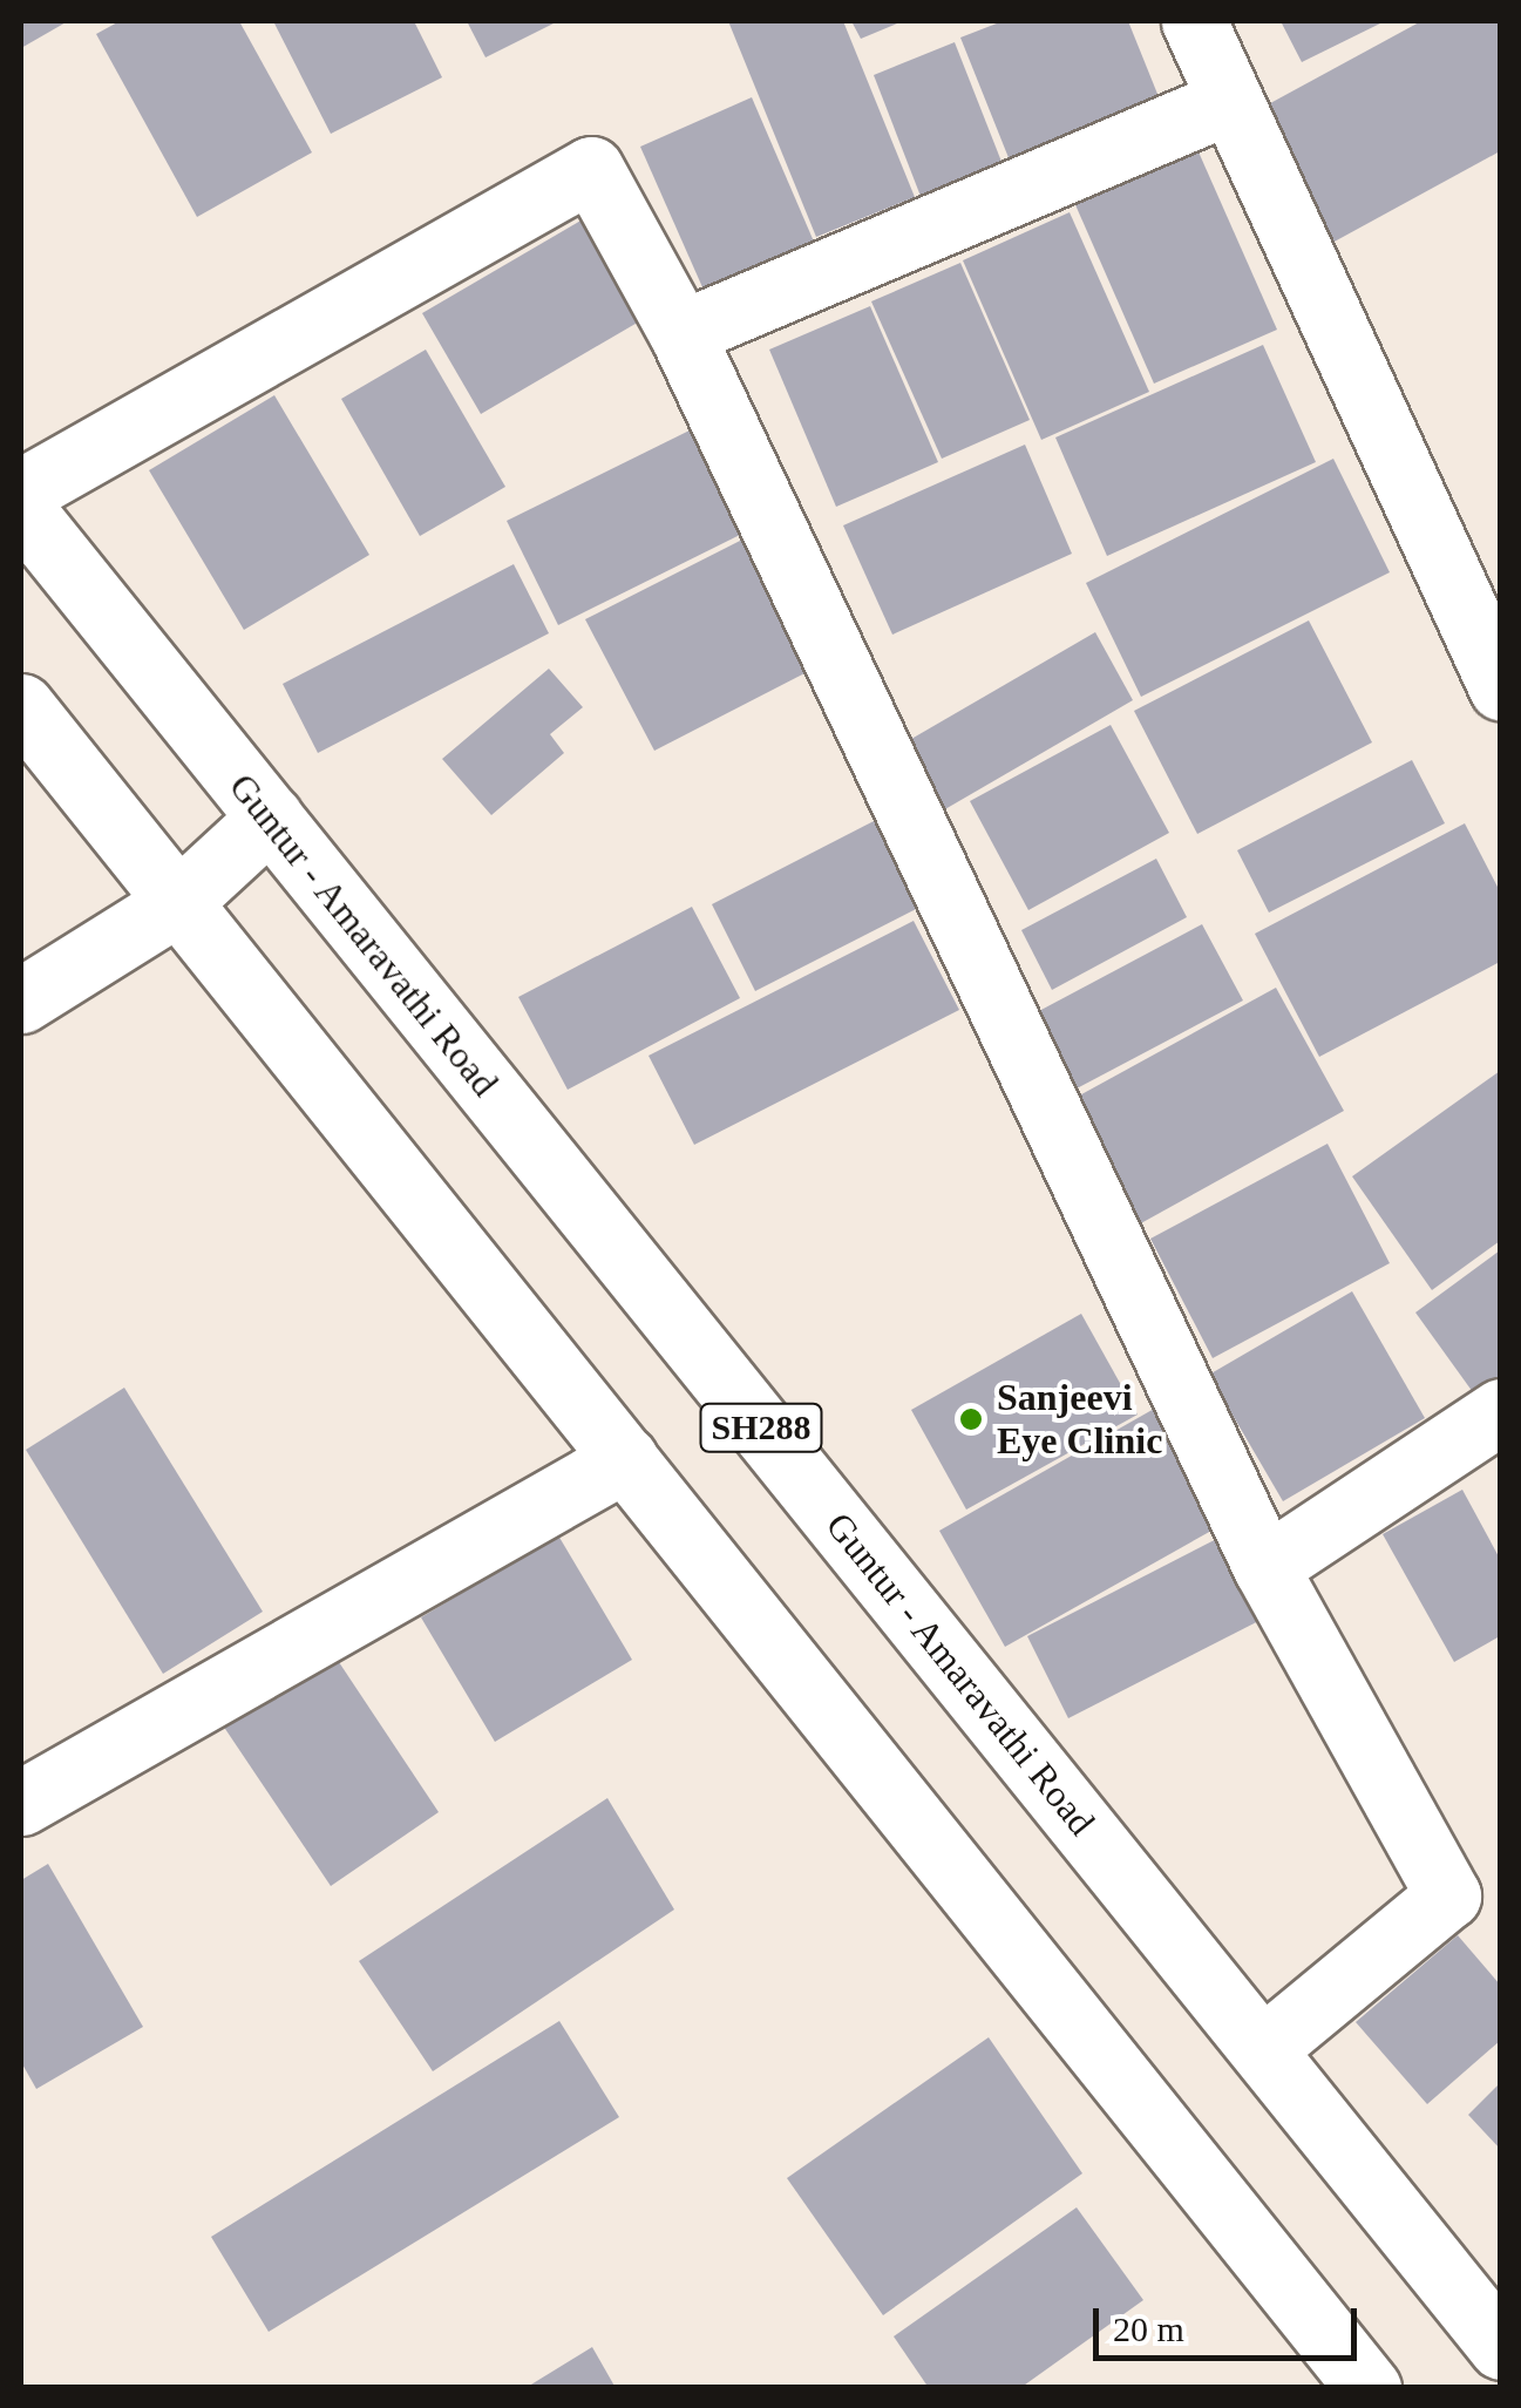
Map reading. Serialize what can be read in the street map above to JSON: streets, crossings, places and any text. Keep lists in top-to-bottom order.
{
  "streets": {
    "street": ["Guntur - Amaravathi Road", "SH288"]
  },
  "places": ["Sanjeevi Eye Clinic"],
  "scale_bar": "20 m"
}
